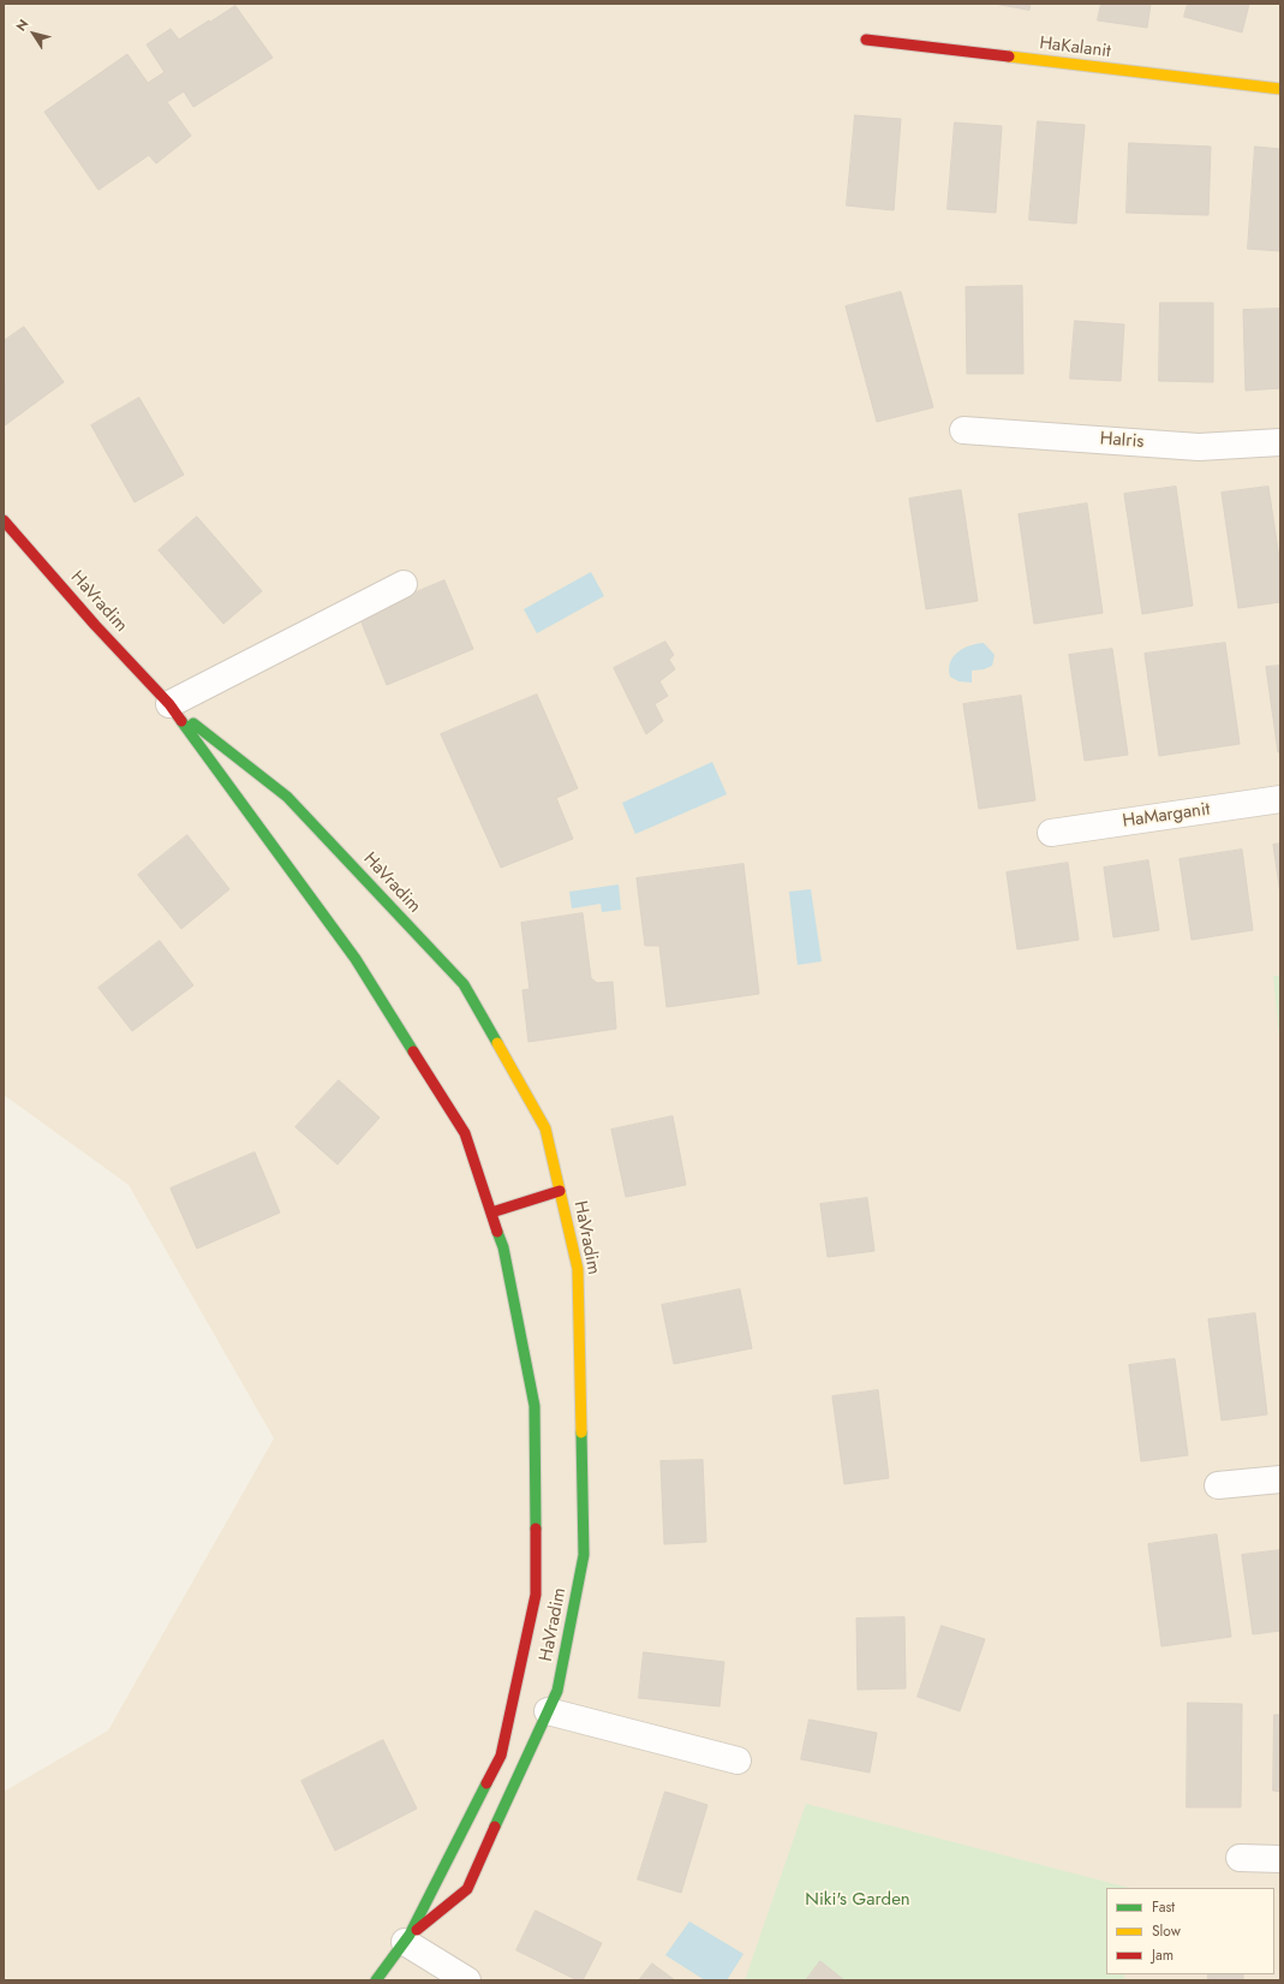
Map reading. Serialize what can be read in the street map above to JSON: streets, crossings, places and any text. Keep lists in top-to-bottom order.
{
  "streets": {
    "street": [
      "HaKalanit",
      "HaIris",
      "HaVradim",
      "HaMarganit"
    ]
  },
  "parks": ["Niki's Garden"],
  "legend": ["Fast", "Slow", "Jam"],
  "north": "top left"
}
